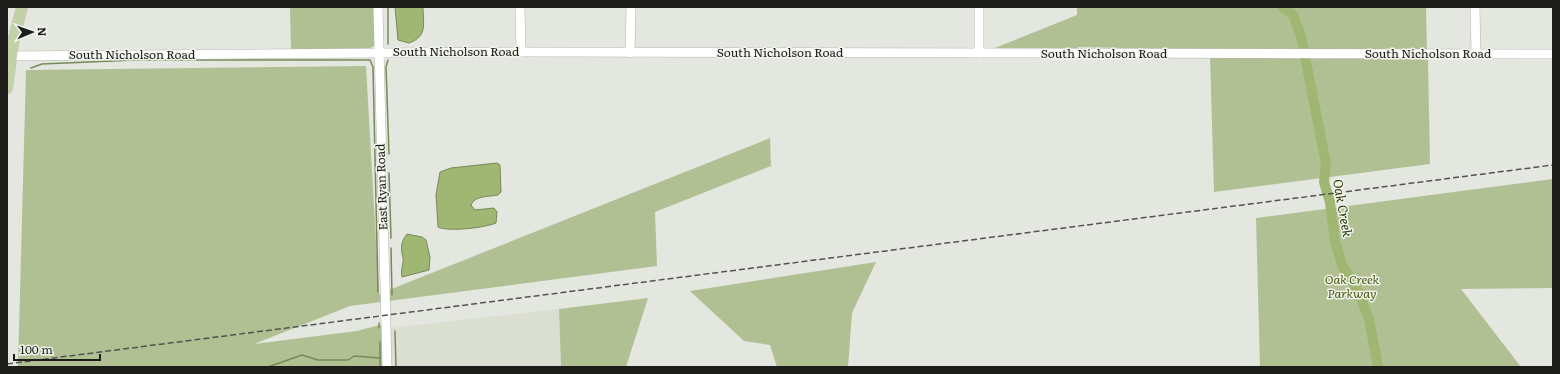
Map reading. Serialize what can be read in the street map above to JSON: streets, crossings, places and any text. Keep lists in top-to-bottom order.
{
  "streets": {
    "street": ["South Nicholson Road", "East Ryan Road"]
  },
  "crossings": [
    ["South Nicholson Road", "East Ryan Road"]
  ],
  "water": ["Oak Creek"],
  "parks": ["Oak Creek Parkway"],
  "scale_bar": "100 m",
  "north": "right"
}
